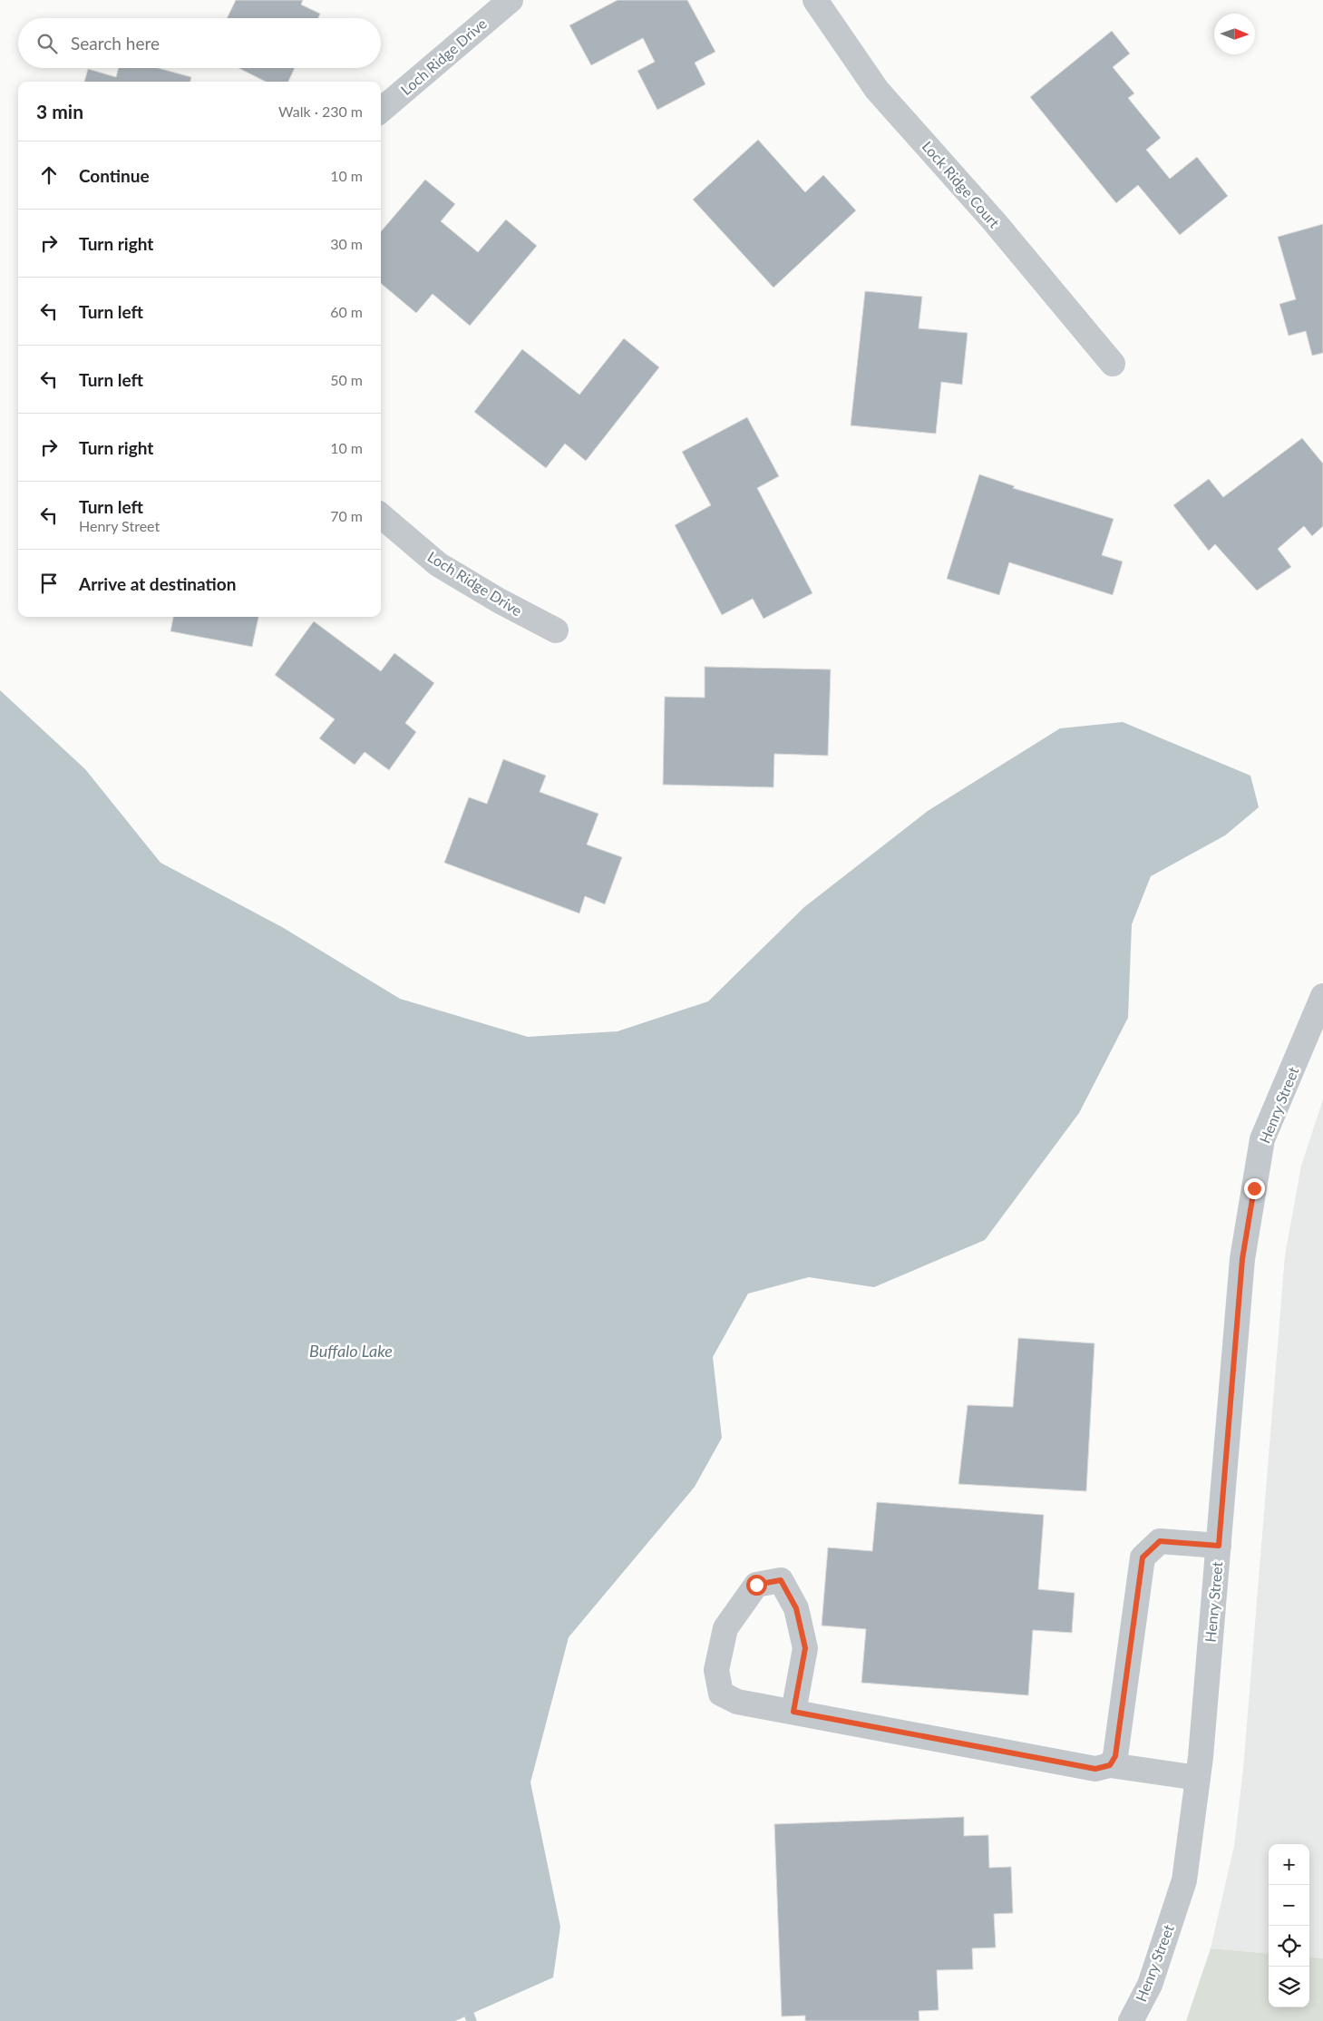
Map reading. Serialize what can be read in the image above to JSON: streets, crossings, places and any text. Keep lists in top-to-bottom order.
{
  "streets": {
    "street": ["Loch Ridge Drive", "Lock Ridge Court", "Henry Street"]
  },
  "water": ["Buffalo Lake"],
  "north": "right",
  "page": {
    "search": "Search here",
    "heading": ["3 min", "Walk · 230 m"],
    "list": [
      ["Continue", "10 m"],
      ["Turn right", "30 m"],
      ["Turn left", "60 m"],
      ["Turn left", "50 m"],
      ["Turn right", "10 m"],
      ["Turn left", "Henry Street", "70 m"],
      "Arrive at destination"
    ],
    "map_buttons": ["+", "−"]
  }
}
